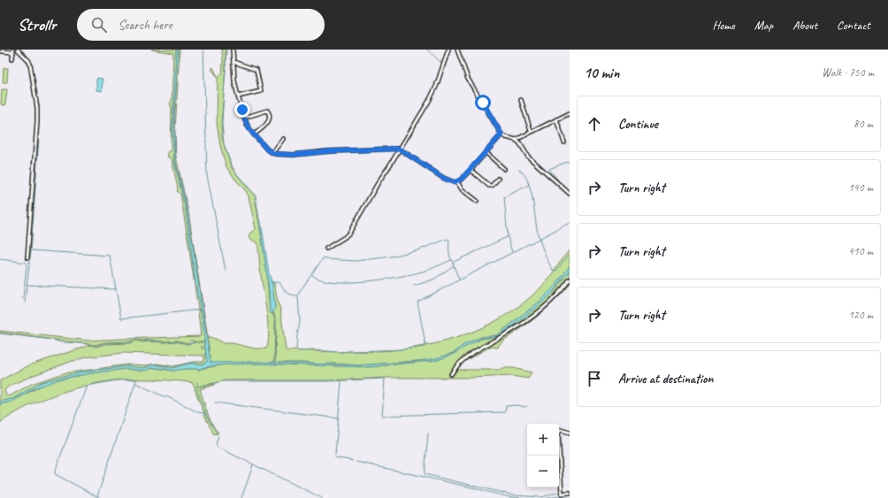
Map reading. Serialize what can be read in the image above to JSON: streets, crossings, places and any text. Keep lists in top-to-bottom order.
{
  "page": {
    "header": "Strollr",
    "search": "Search here",
    "nav": [
      "Home",
      "Map",
      "About",
      "Contact"
    ],
    "heading": ["10 min", "Walk · 750 m"],
    "list": [
      ["Continue", "80 m"],
      ["Turn right", "140 m"],
      ["Turn right", "410 m"],
      ["Turn right", "120 m"],
      "Arrive at destination"
    ],
    "map_buttons": ["+", "−"]
  }
}
